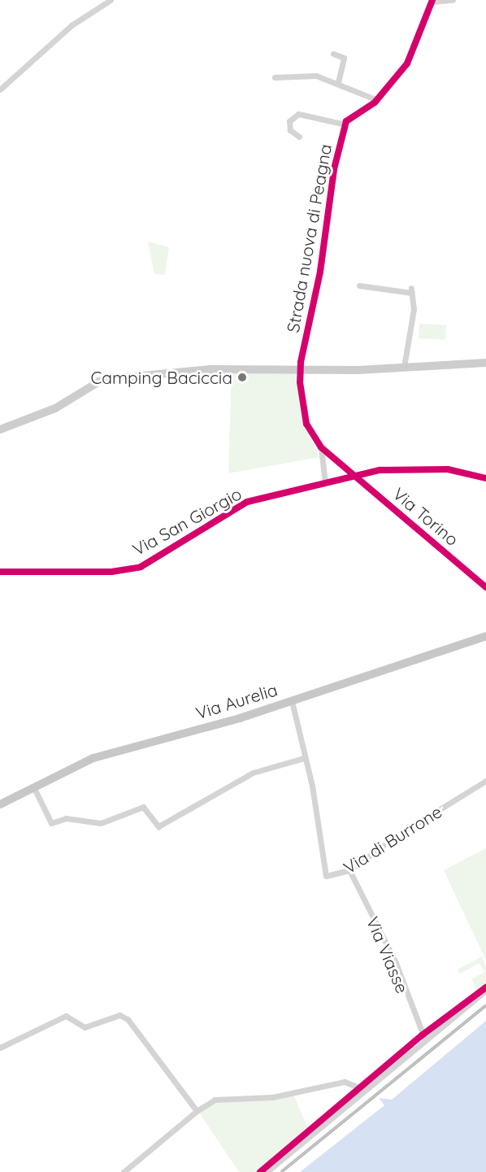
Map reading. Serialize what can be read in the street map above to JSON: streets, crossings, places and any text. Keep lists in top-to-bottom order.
{
  "streets": {
    "main road": ["Via Aurelia"],
    "street": [
      "Strada nuova di Peagna",
      "Via Torino",
      "Via San Giorgio",
      "Via di Burrone",
      "Via Viasse"
    ]
  },
  "crossings": [
    ["Strada nuova di Peagna", "Via Torino"],
    ["Via Torino", "Via San Giorgio"],
    ["Via Aurelia", "Via di Burrone"],
    ["Via di Burrone", "Via Viasse"]
  ],
  "places": ["Camping Baciccia"]
}
